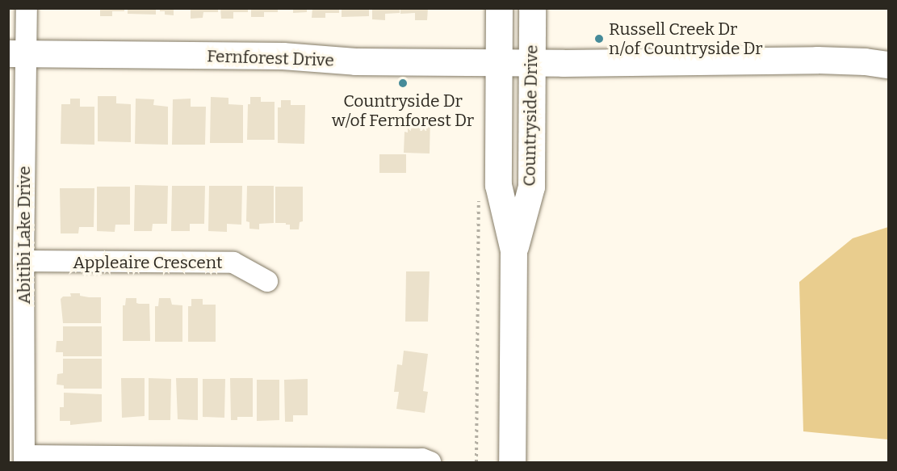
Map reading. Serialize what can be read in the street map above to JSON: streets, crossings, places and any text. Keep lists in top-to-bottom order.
{
  "streets": {
    "street": [
      "Fernforest Drive",
      "Countryside Drive",
      "Abitibi Lake Drive",
      "Appleaire Crescent"
    ]
  },
  "crossings": [
    ["Fernforest Drive", "Countryside Drive"],
    ["Fernforest Drive", "Abitibi Lake Drive"],
    ["Abitibi Lake Drive", "Appleaire Crescent"]
  ],
  "places": ["Russell Creek Dr n/of Countryside Dr", "Countryside Dr w/of Fernforest Dr"]
}
